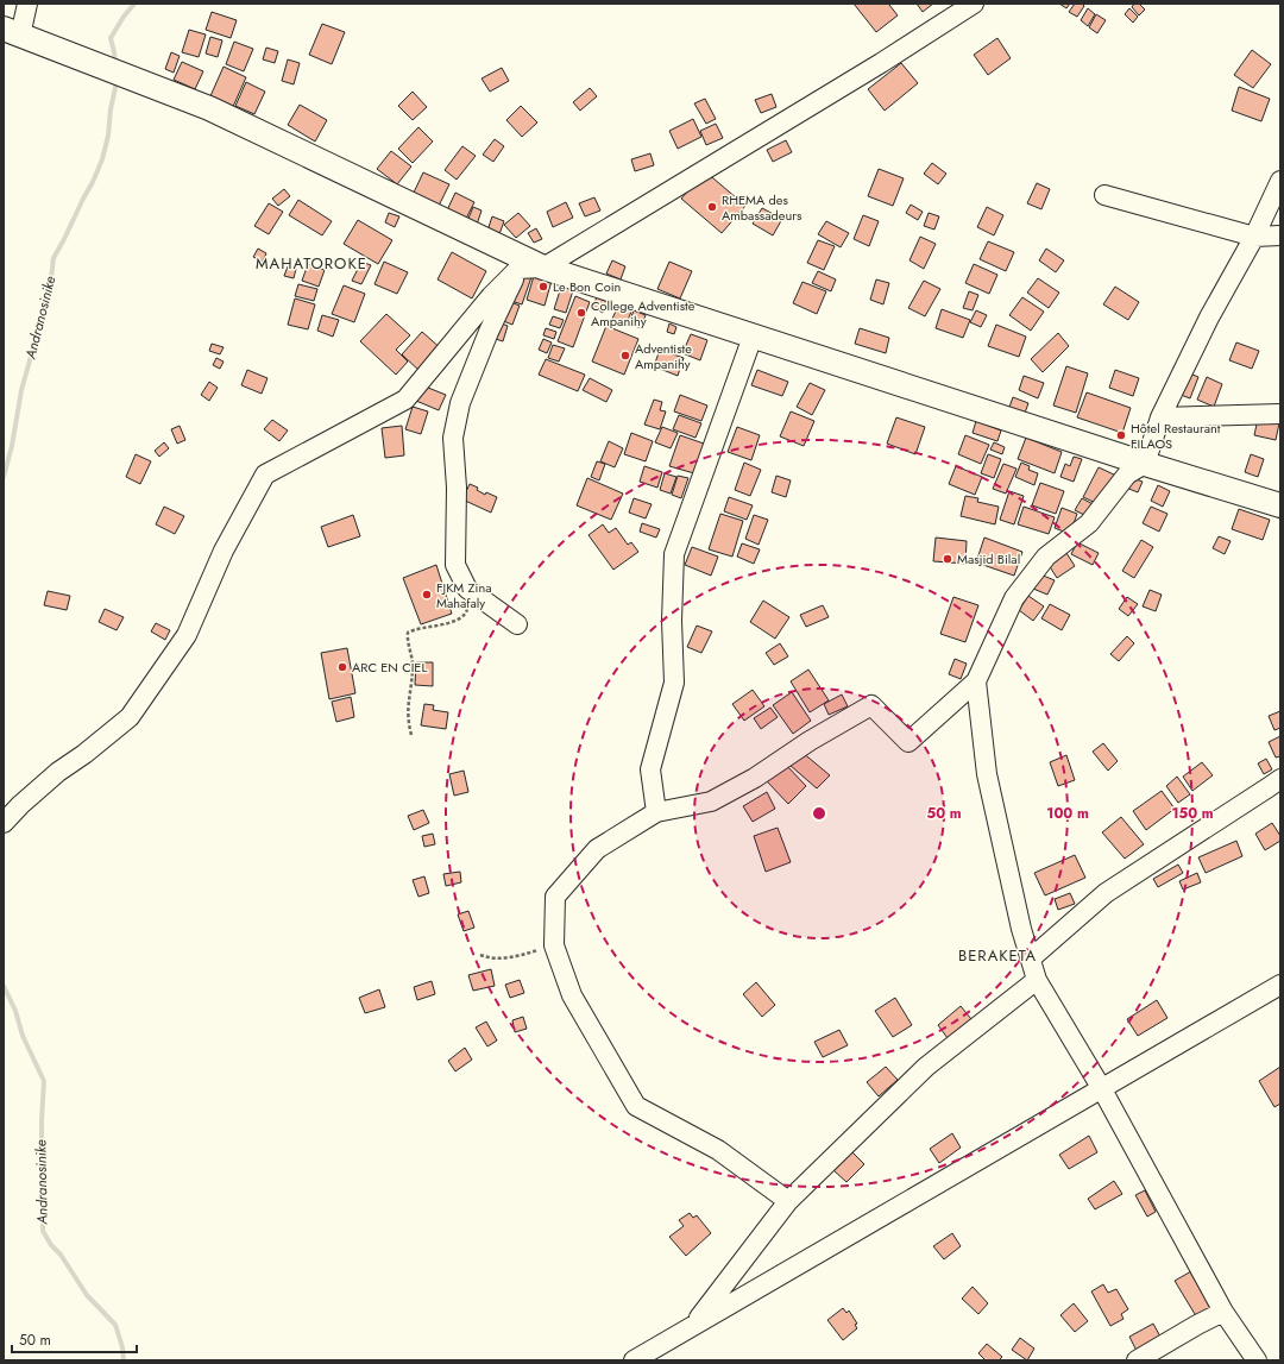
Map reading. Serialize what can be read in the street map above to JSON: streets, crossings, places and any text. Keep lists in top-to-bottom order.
{
  "districts": ["MAHATOROKE", "BERAKETA"],
  "water": ["Andranosinike"],
  "places": [
    "RHEMA des Ambassadeurs",
    "Le Bon Coin",
    "College Adventiste Ampanihy",
    "Adventiste Ampanihy",
    "Hôtel Restaurant FILAOS",
    "Masjid Bilal",
    "FJKM Zina Mahafaly",
    "ARC EN CIEL"
  ],
  "scale_bar": "50 m",
  "rings": ["50 m", "100 m", "150 m"]
}
